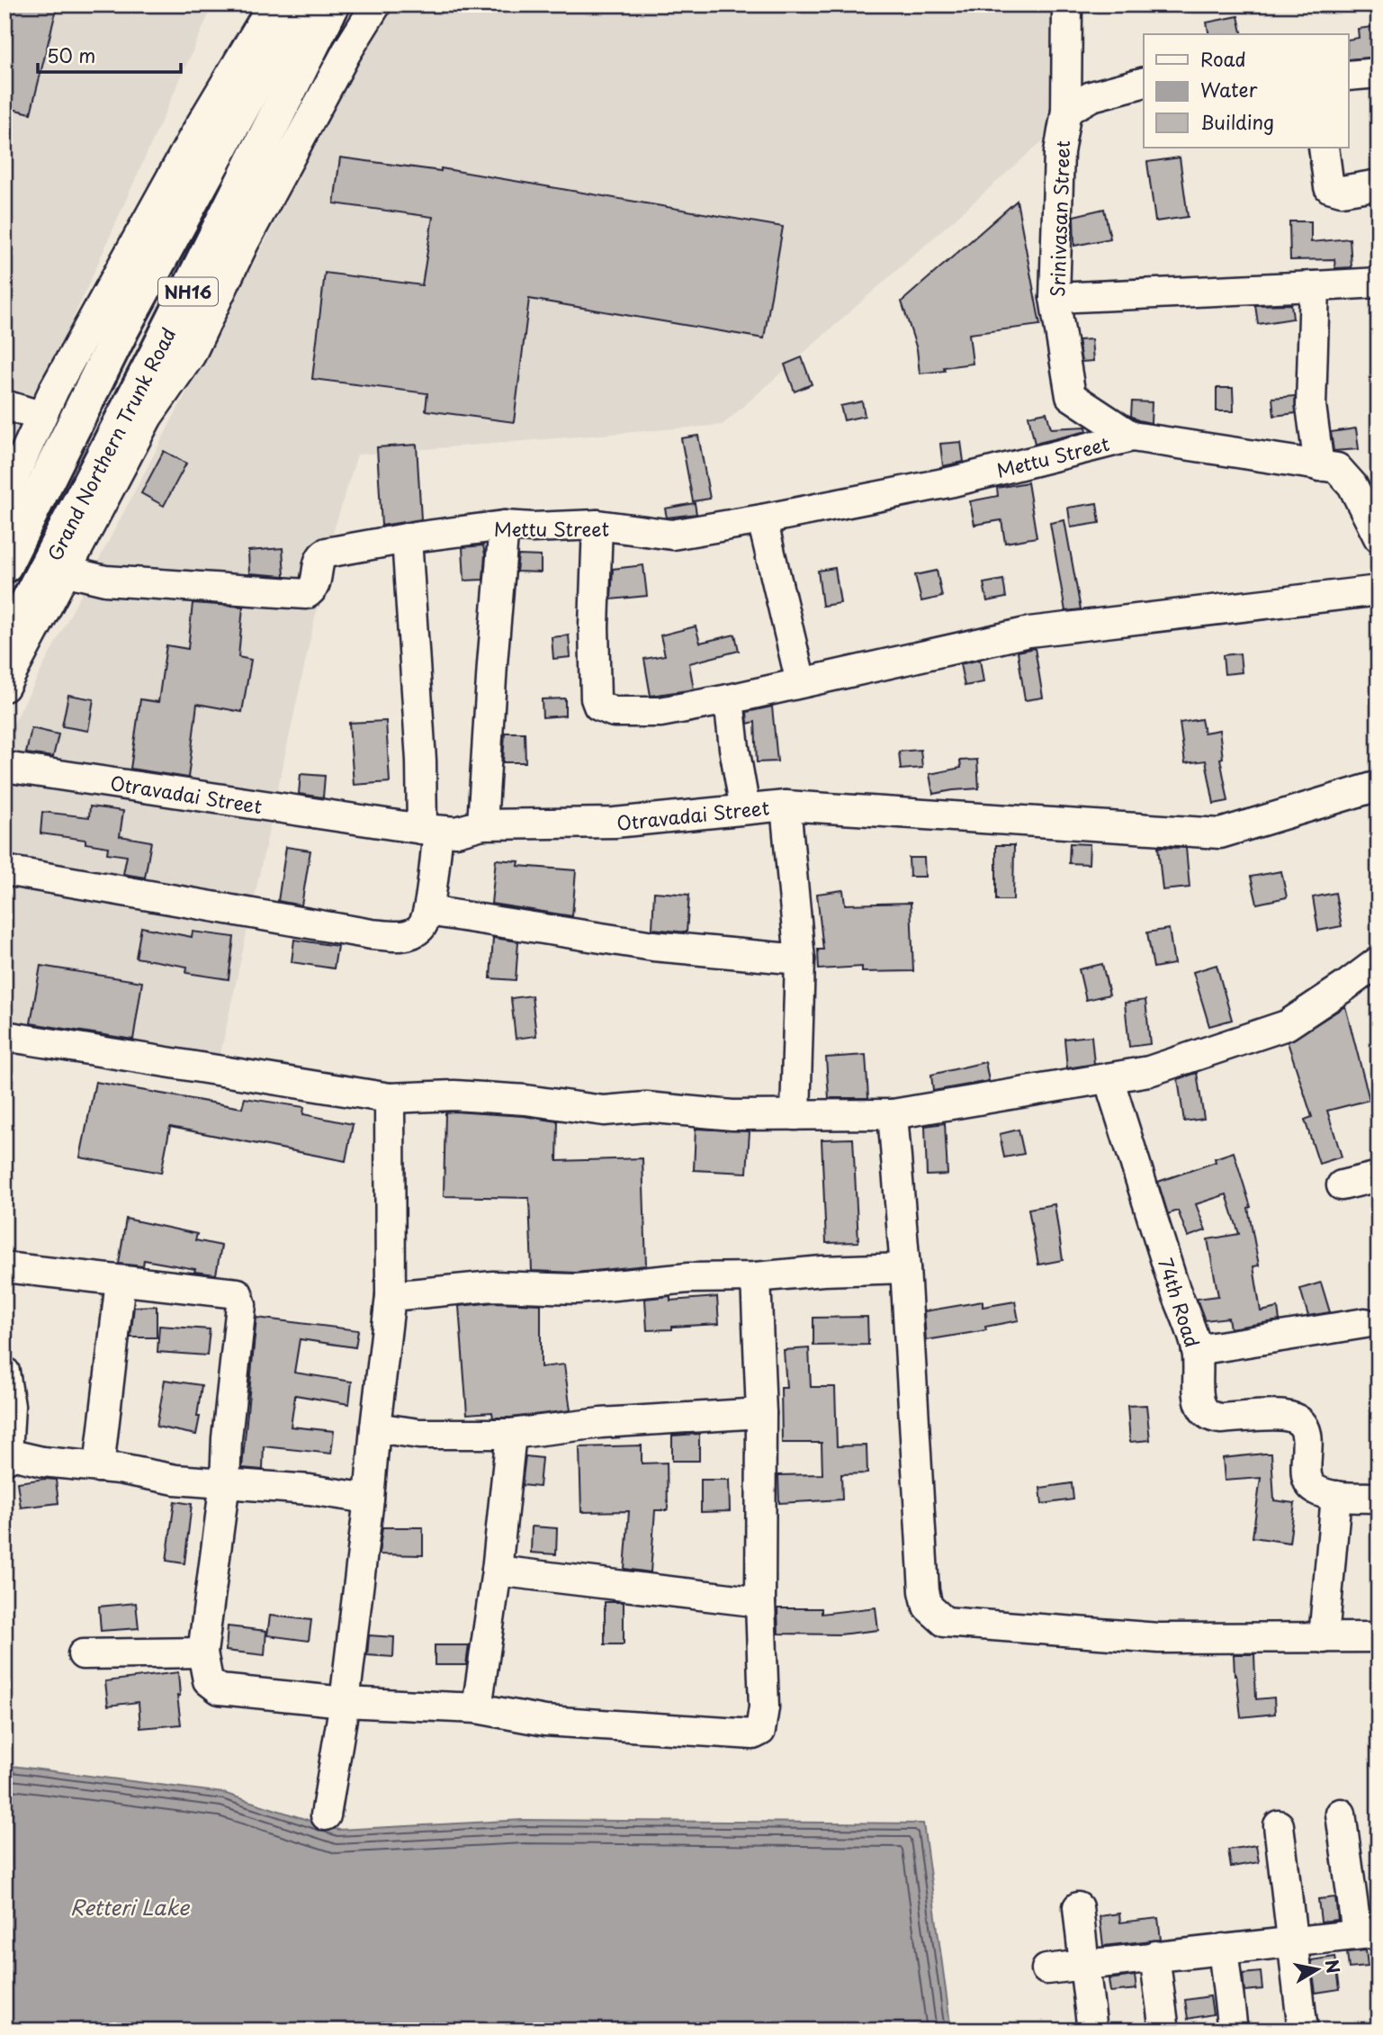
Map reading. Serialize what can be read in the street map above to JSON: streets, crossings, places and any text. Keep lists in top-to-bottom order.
{
  "streets": {
    "highway": ["NH16", "Grand Northern Trunk Road"],
    "street": [
      "Srinivasan Street",
      "Mettu Street",
      "Otravadai Street",
      "74th Road"
    ]
  },
  "crossings": [
    ["Srinivasan Street", "Mettu Street"],
    ["NH16", "Grand Northern Trunk Road"],
    ["NH16", "Mettu Street"],
    ["Grand Northern Trunk Road", "Mettu Street"]
  ],
  "water": ["Retteri Lake"],
  "legend": ["Road", "Water", "Building"],
  "scale_bar": "50 m",
  "north": "right"
}
